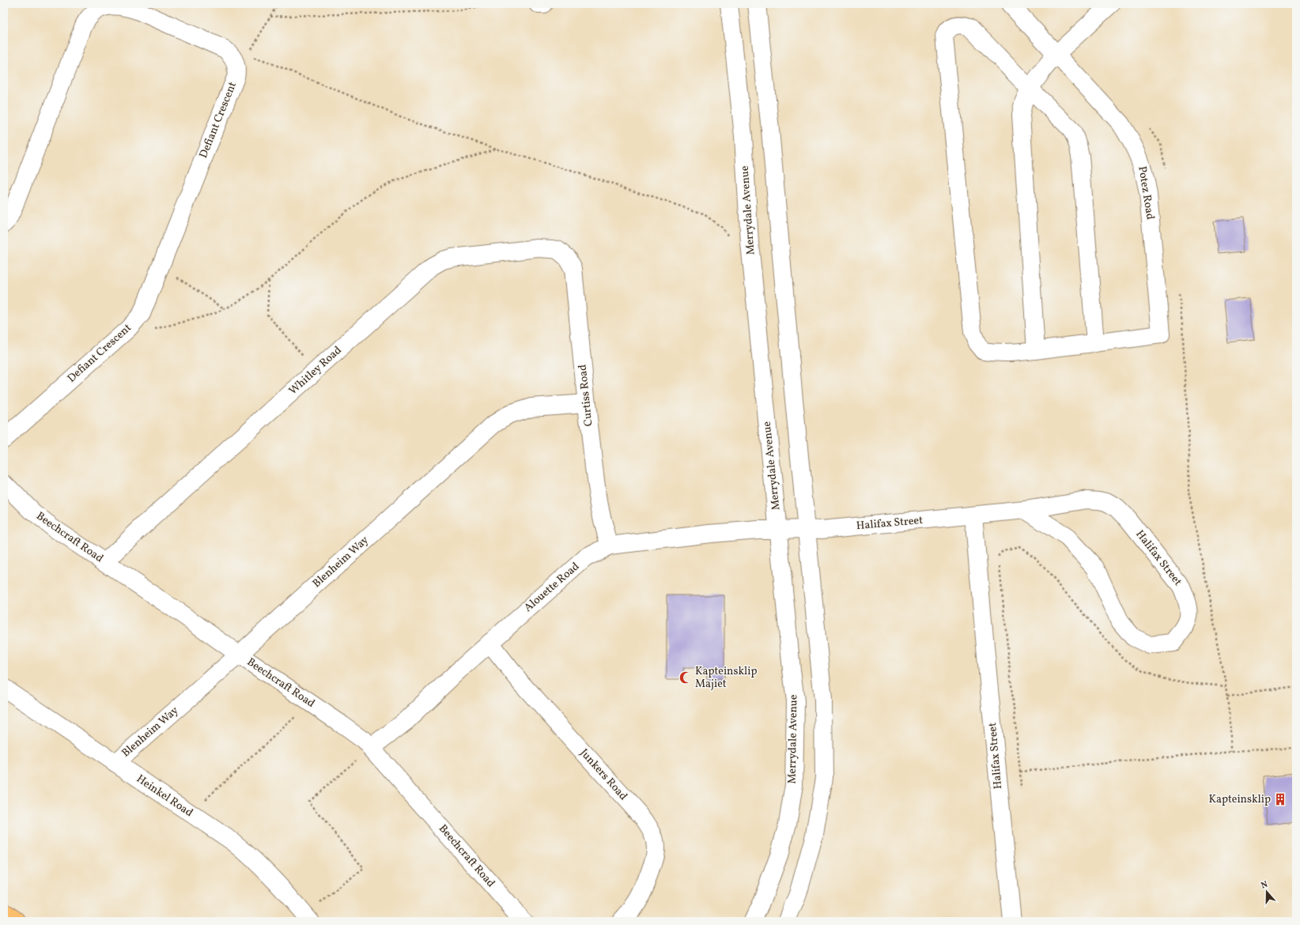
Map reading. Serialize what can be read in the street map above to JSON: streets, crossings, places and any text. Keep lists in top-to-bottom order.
{
  "streets": {
    "street": [
      "Defiant Crescent",
      "Potez Road",
      "Merrydale Avenue",
      "Whitley Road",
      "Curtiss Road",
      "Halifax Street",
      "Beechcraft Road",
      "Blenheim Way",
      "Alouette Road",
      "Junkers Road",
      "Heinkel Road"
    ]
  },
  "crossings": [
    ["Merrydale Avenue", "Halifax Street"],
    ["Merrydale Avenue", "Alouette Road"],
    ["Whitley Road", "Curtiss Road"],
    ["Whitley Road", "Beechcraft Road"],
    ["Curtiss Road", "Blenheim Way"],
    ["Curtiss Road", "Alouette Road"],
    ["Halifax Street", "Alouette Road"],
    ["Beechcraft Road", "Blenheim Way"],
    ["Beechcraft Road", "Alouette Road"],
    ["Blenheim Way", "Heinkel Road"],
    ["Alouette Road", "Junkers Road"]
  ],
  "places": {
    "mosque": ["Kapteinsklip Majiet"],
    "building": ["Kapteinsklip"]
  },
  "north": "top"
}
